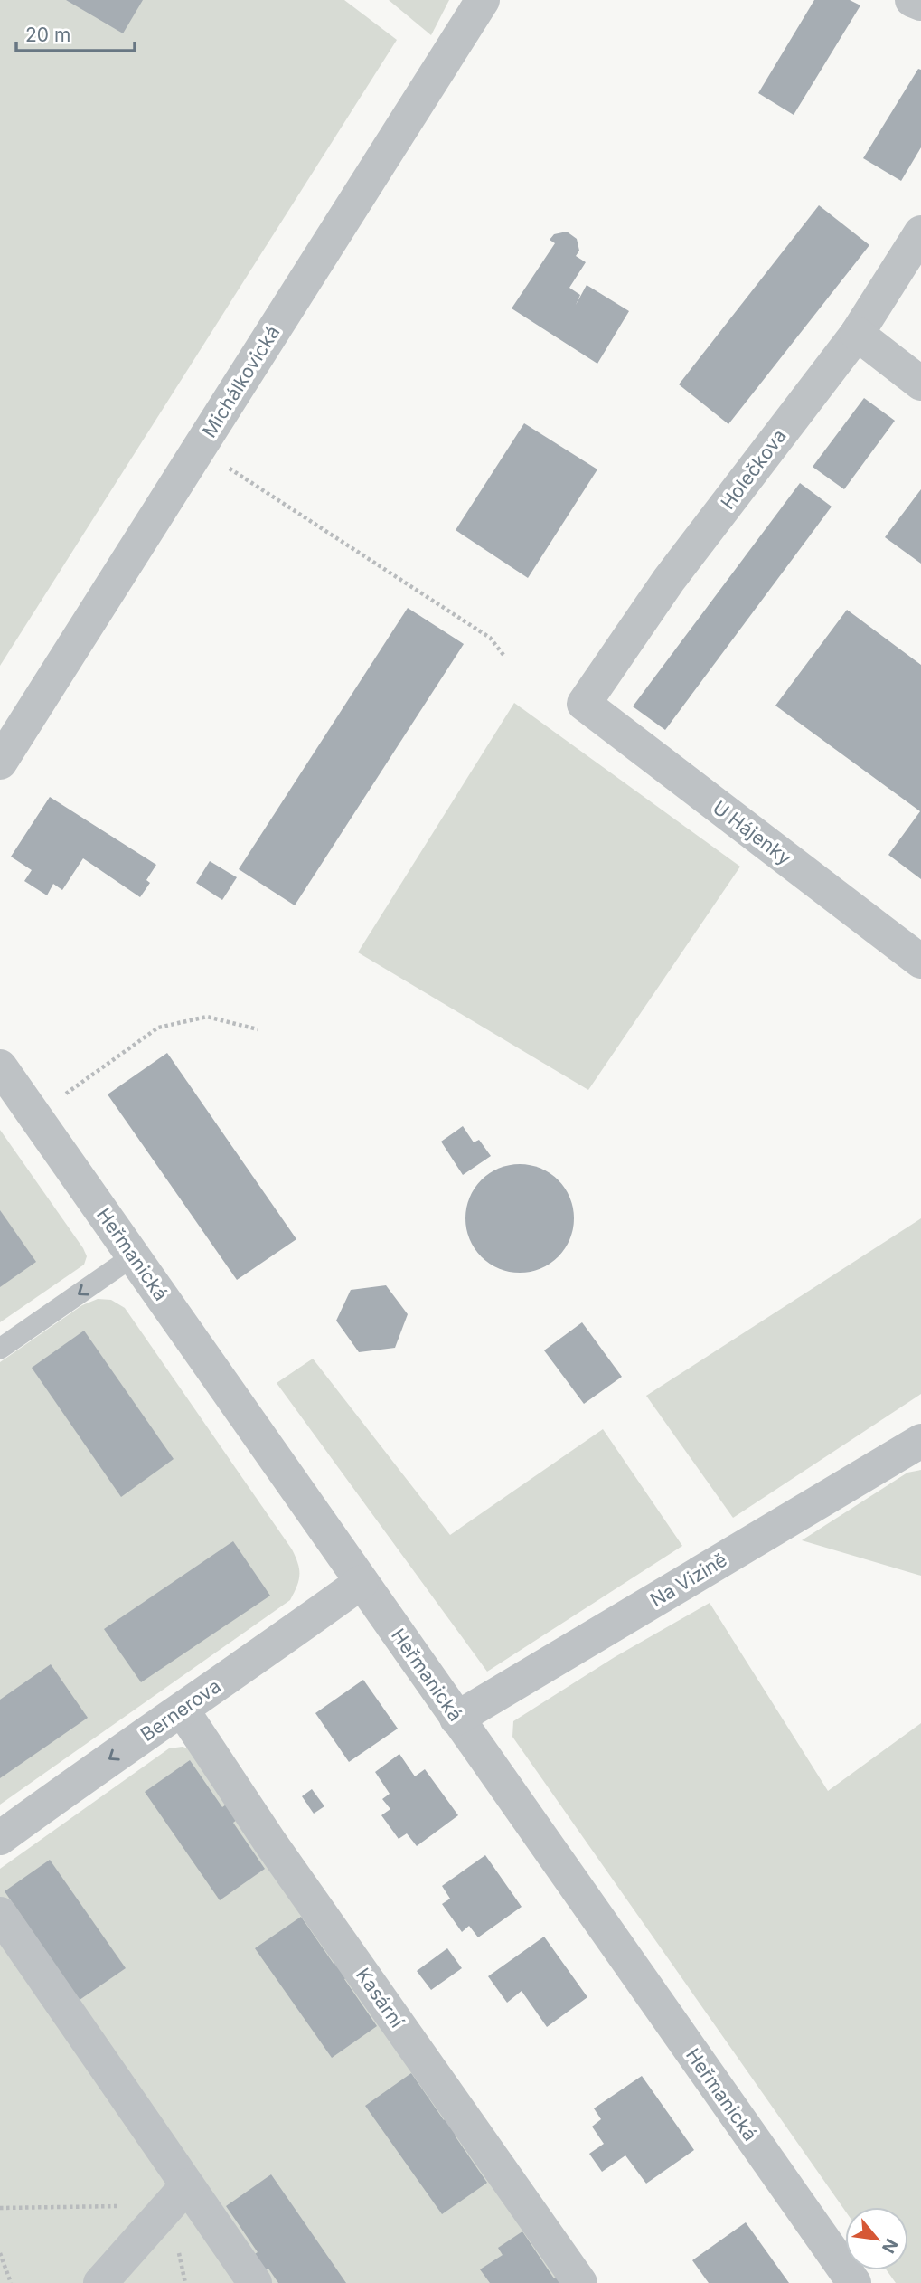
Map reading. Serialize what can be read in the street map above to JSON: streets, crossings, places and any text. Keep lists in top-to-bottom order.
{
  "streets": {
    "street": [
      "Michálkovická",
      "Holečkova",
      "U Hájenky",
      "Heřmanická",
      "Na Vizině",
      "Bernerova",
      "Kasární"
    ]
  },
  "crossings": [
    ["Holečkova", "U Hájenky"],
    ["Heřmanická", "Na Vizině"],
    ["Heřmanická", "Bernerova"],
    ["Bernerova", "Kasární"]
  ],
  "one_way": ["Bernerova"],
  "scale_bar": "20 m",
  "north": "bottom right"
}
